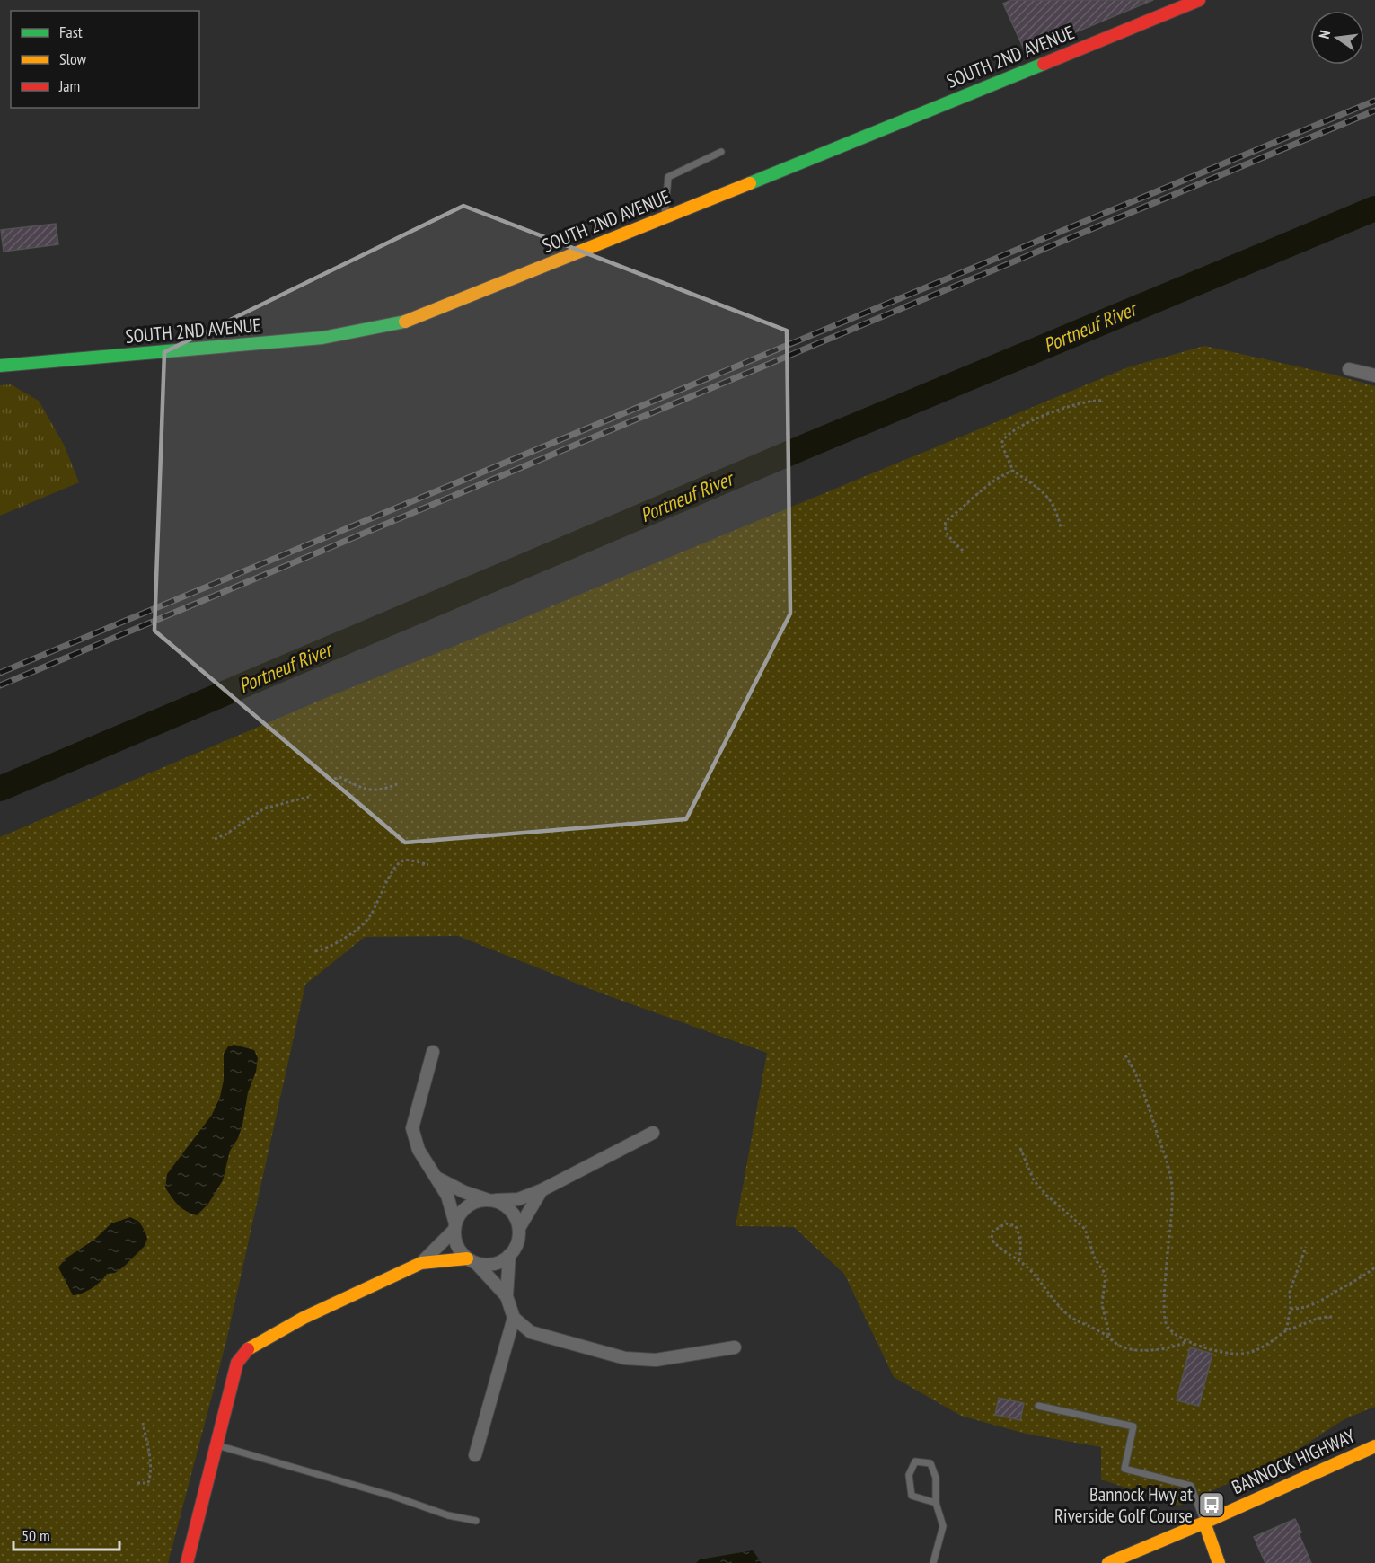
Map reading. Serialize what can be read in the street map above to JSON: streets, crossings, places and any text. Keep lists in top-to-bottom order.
{
  "streets": {
    "street": ["SOUTH 2ND AVENUE", "BANNOCK HIGHWAY"]
  },
  "water": ["Portneuf River"],
  "places": {
    "bus stop": ["Bannock Hwy at Riverside Golf Course"]
  },
  "legend": ["Fast", "Slow", "Jam"],
  "scale_bar": "50 m",
  "north": "left"
}
